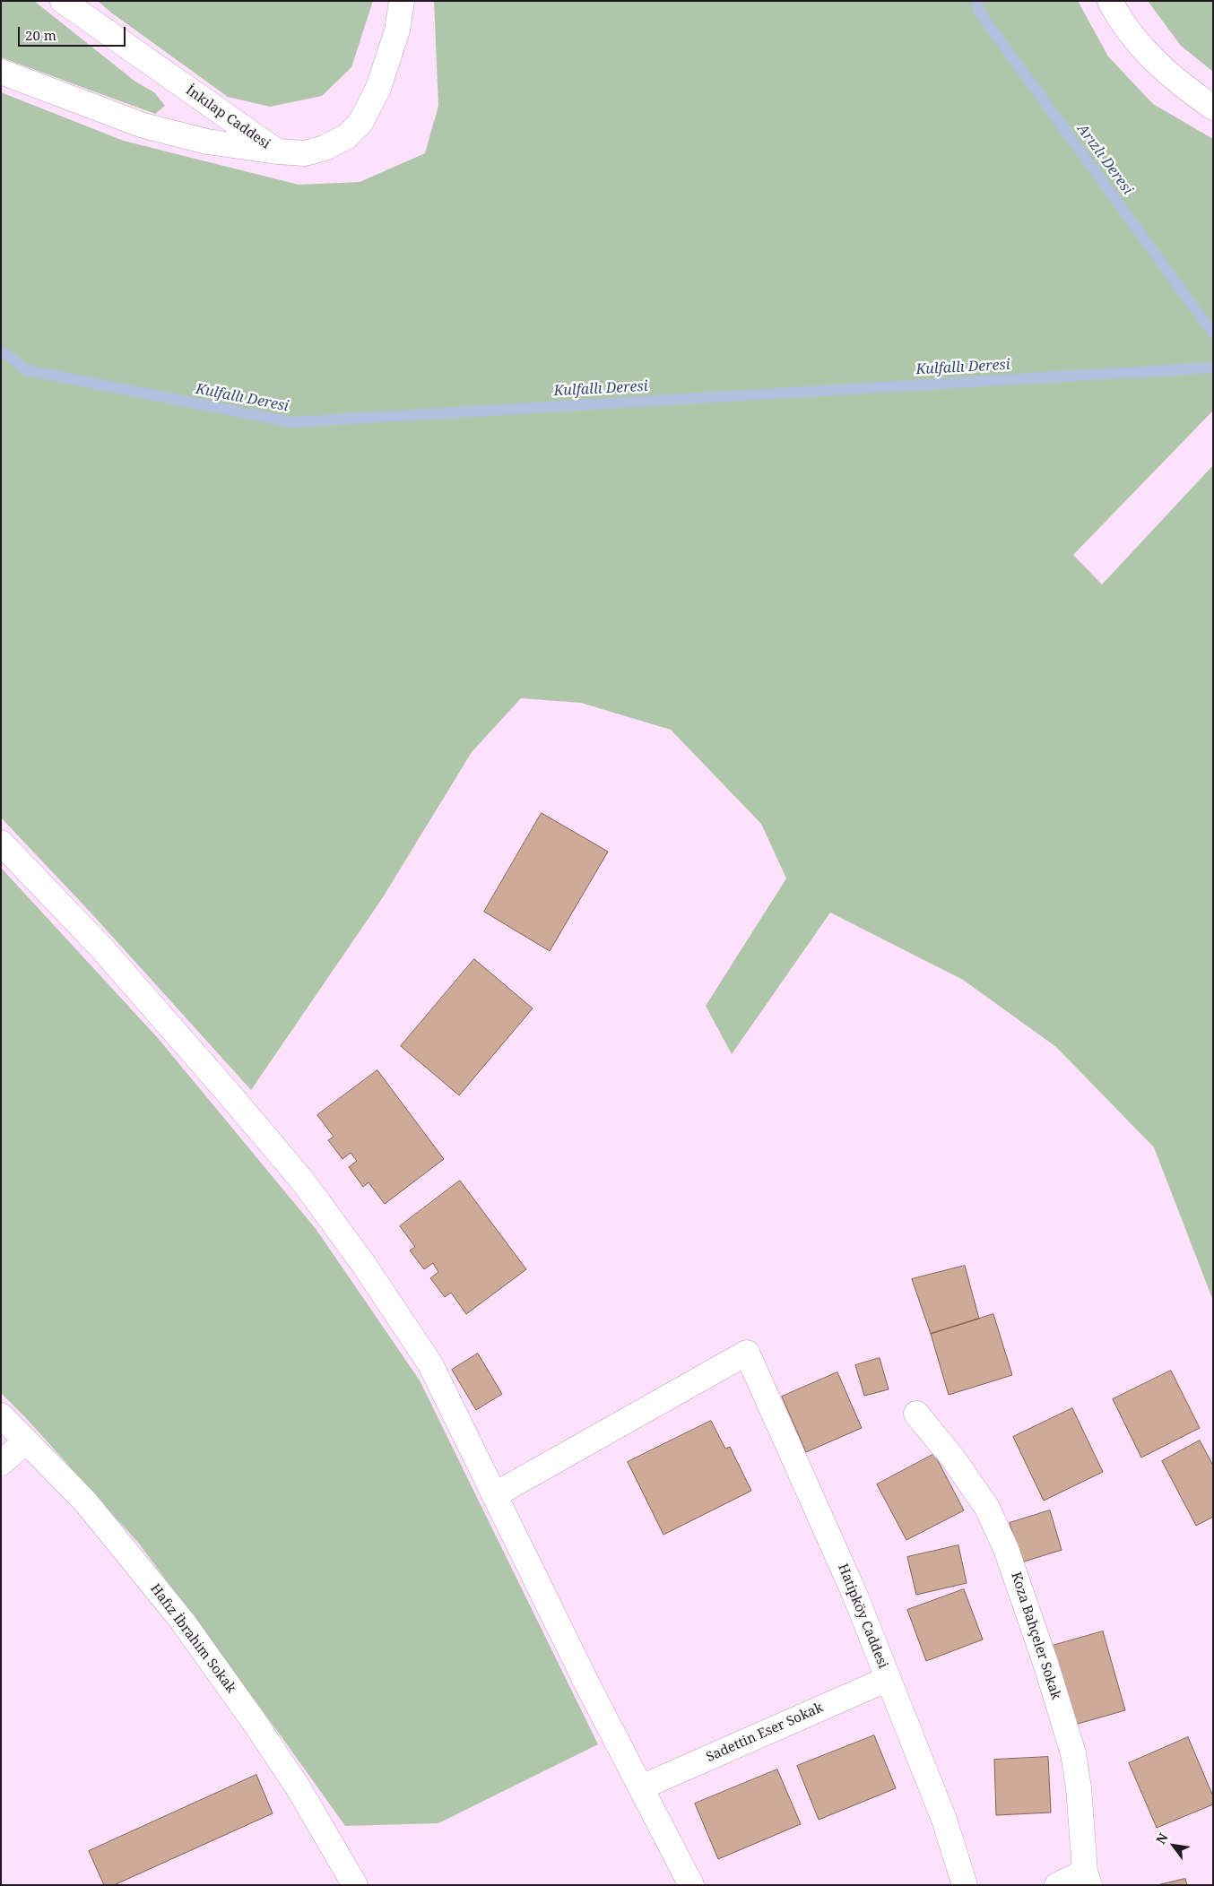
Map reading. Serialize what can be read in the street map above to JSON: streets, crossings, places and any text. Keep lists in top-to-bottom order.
{
  "streets": {
    "street": [
      "İnkılap Caddesi",
      "Hatipköy Caddesi",
      "Koza Bahçeler Sokak",
      "Hafız İbrahim Sokak",
      "Sadettin Eser Sokak"
    ]
  },
  "crossings": [
    ["Hatipköy Caddesi", "Sadettin Eser Sokak"]
  ],
  "water": ["Arızlı Deresi", "Kulfallı Deresi"],
  "scale_bar": "20 m",
  "north": "top left"
}
